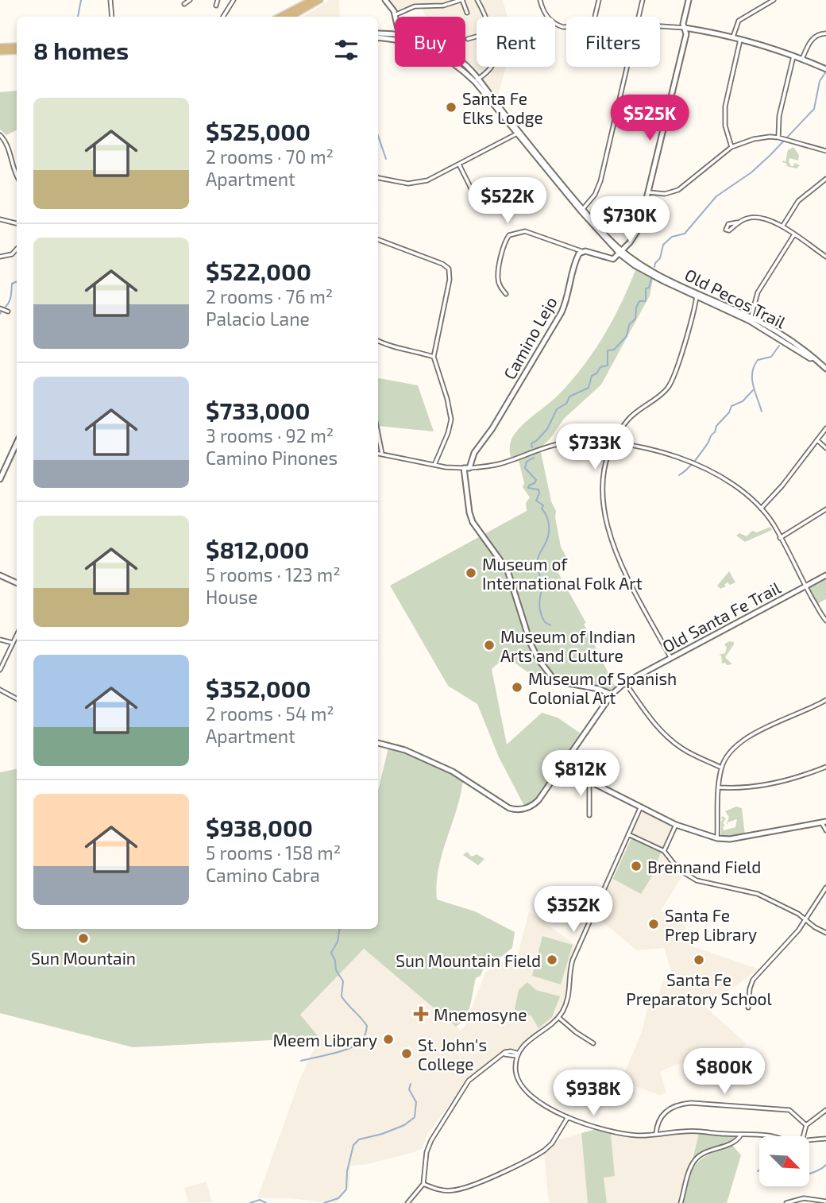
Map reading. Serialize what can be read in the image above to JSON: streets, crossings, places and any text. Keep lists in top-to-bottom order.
{
  "streets": {
    "street": ["Old Pecos Trail", "Camino Lejo", "Old Santa Fe Trail"]
  },
  "places": {
    "other": [
      "Santa Fe Elks Lodge",
      "Museum of International Folk Art",
      "Museum of Indian Arts and Culture",
      "Museum of Spanish Colonial Art",
      "Brennand Field",
      "Santa Fe Prep Library",
      "Sun Mountain",
      "Sun Mountain Field",
      "Santa Fe Preparatory School",
      "Meem Library",
      "St. John's College"
    ],
    "health": ["Mnemosyne"]
  },
  "north": "bottom right",
  "page": {
    "chip": ["Buy", "Rent", "Filters"],
    "heading": "8 homes",
    "list": [
      {
        "name": "$525,000",
        "note": "2 rooms · 70 m² · Apartment"
      },
      {
        "name": "$522,000",
        "note": "2 rooms · 76 m² · Palacio Lane"
      },
      {
        "name": "$733,000",
        "note": "3 rooms · 92 m² · Camino Pinones"
      },
      {
        "name": "$812,000",
        "note": "5 rooms · 123 m² · House"
      },
      {
        "name": "$352,000",
        "note": "2 rooms · 54 m² · Apartment"
      },
      {
        "name": "$938,000",
        "note": "5 rooms · 158 m² · Camino Cabra"
      }
    ],
    "price": [
      "$525K",
      "$522K",
      "$730K",
      "$733K",
      "$812K",
      "$352K",
      "$800K",
      "$938K"
    ]
  }
}
